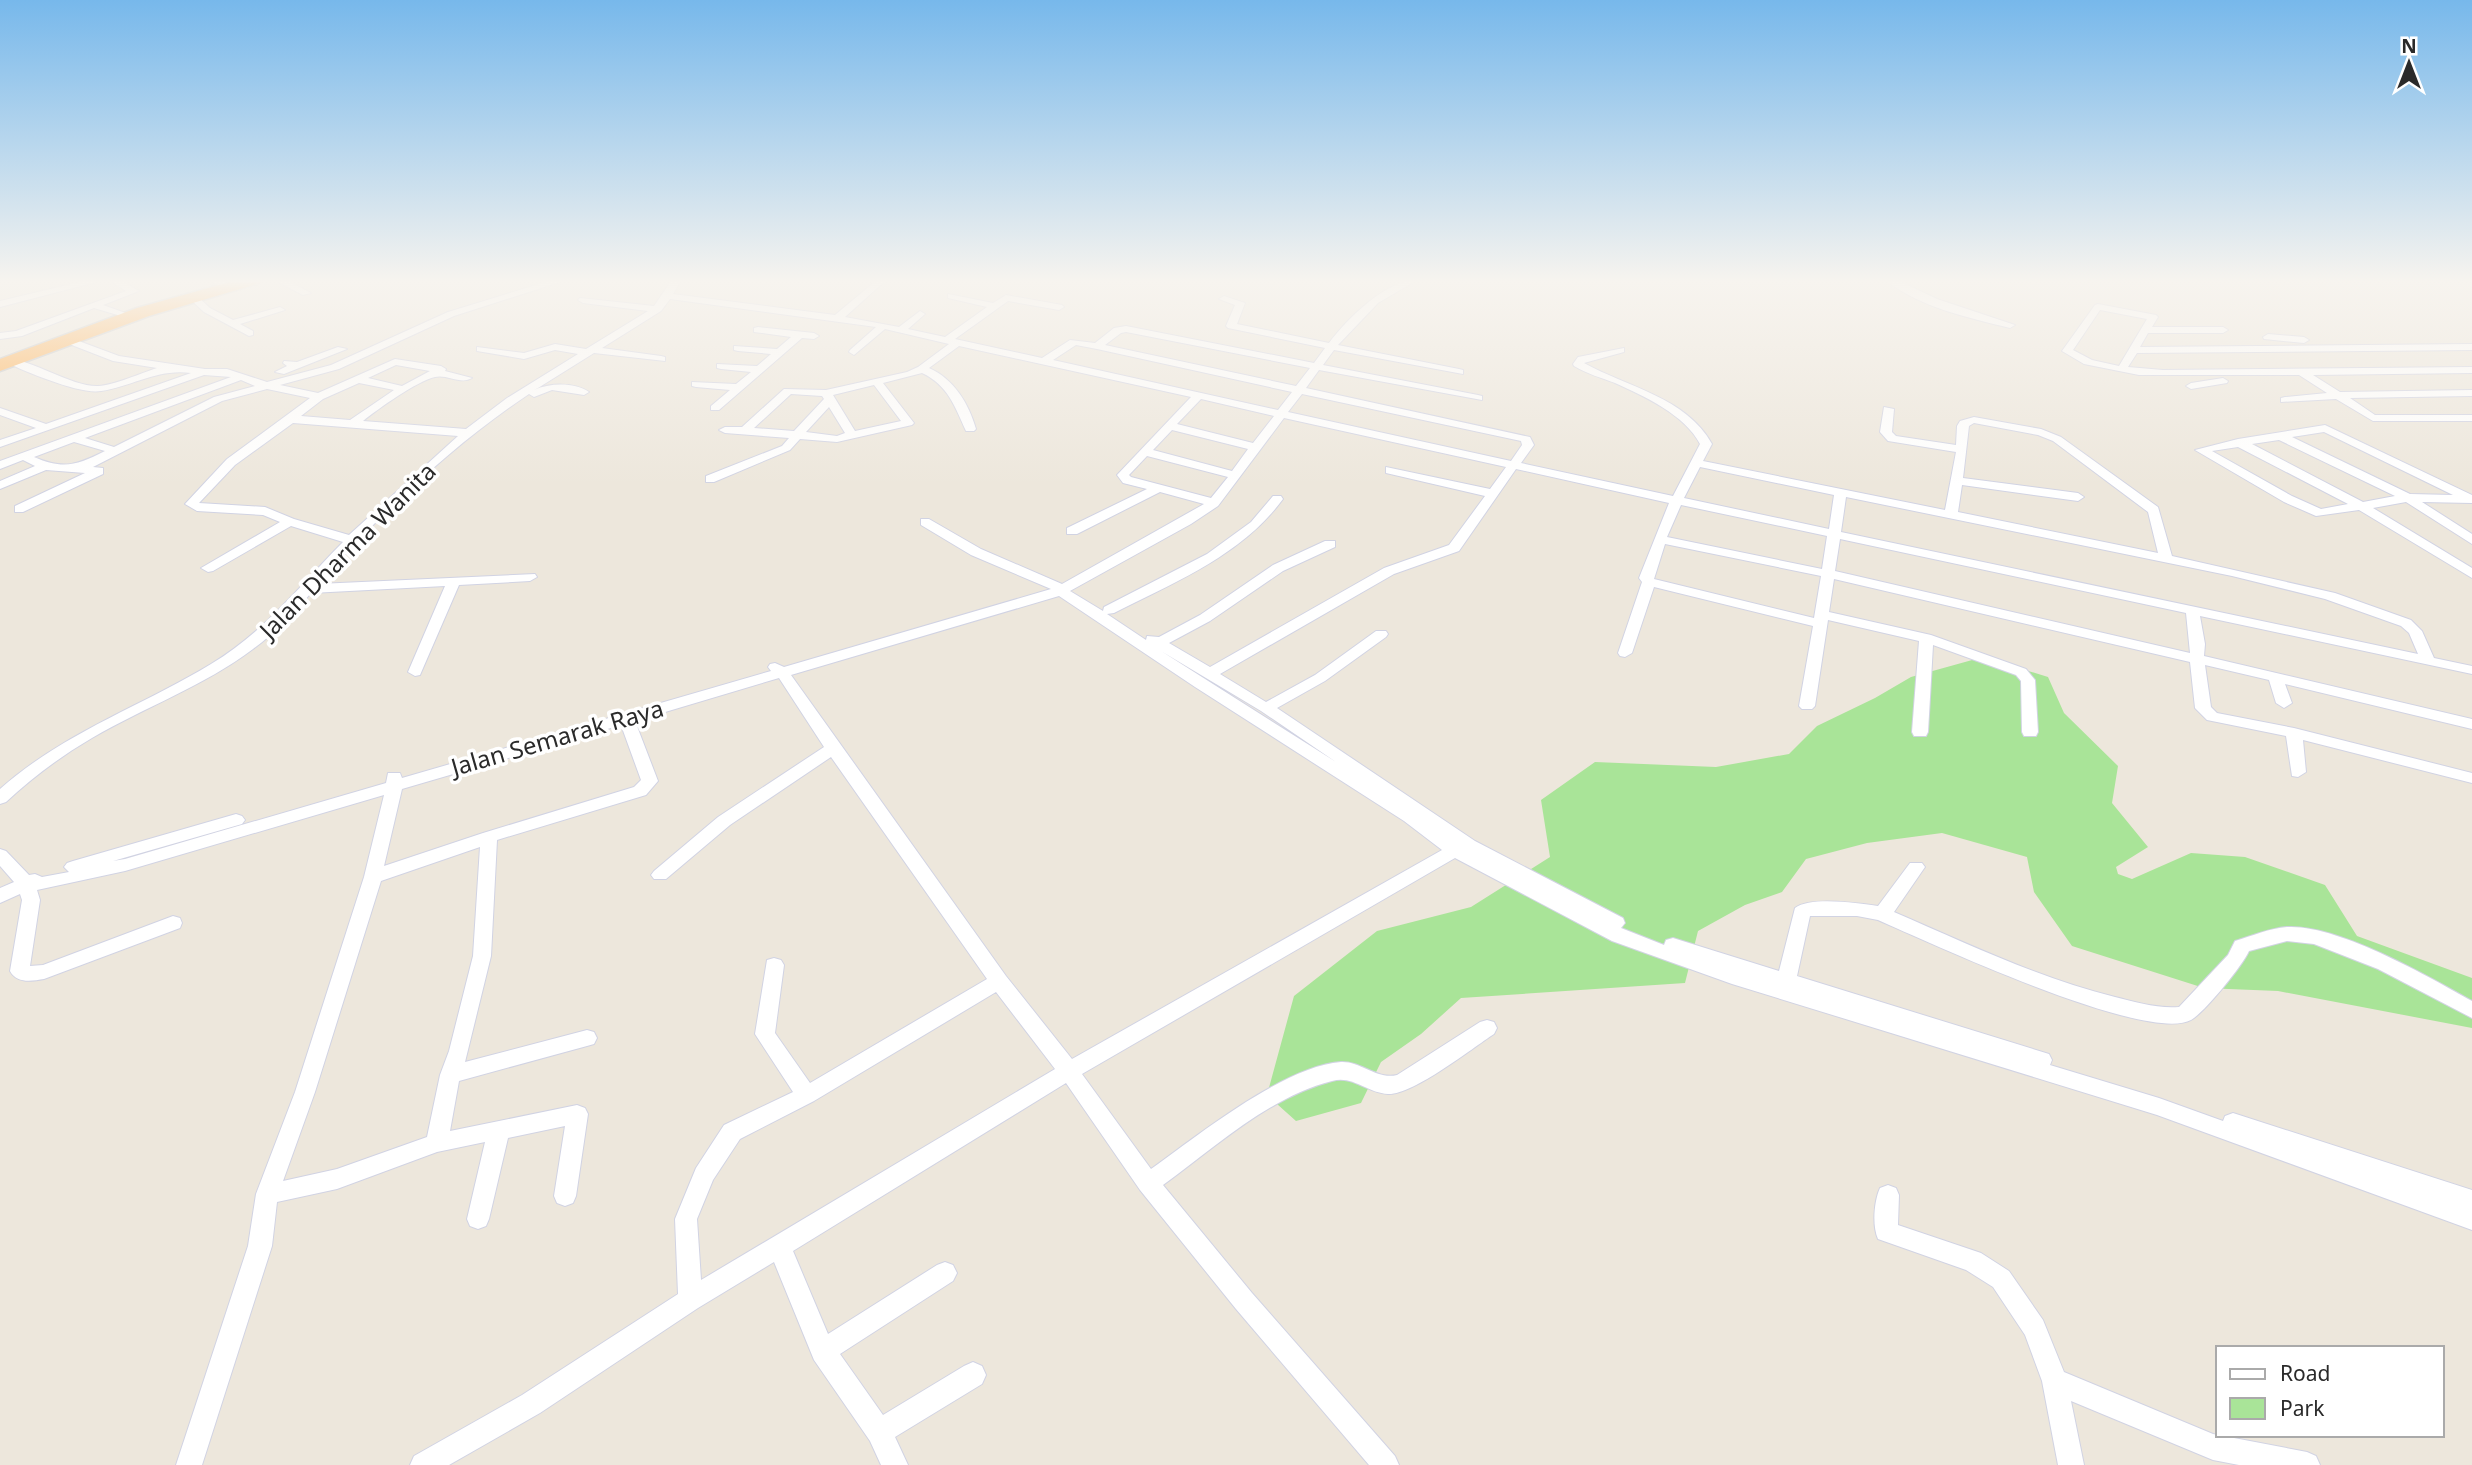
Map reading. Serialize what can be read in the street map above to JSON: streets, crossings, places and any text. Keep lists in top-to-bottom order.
{
  "streets": {
    "street": ["Jalan Dharma Wanita", "Jalan Semarak Raya"]
  },
  "legend": ["Road", "Park"],
  "north": "top"
}
